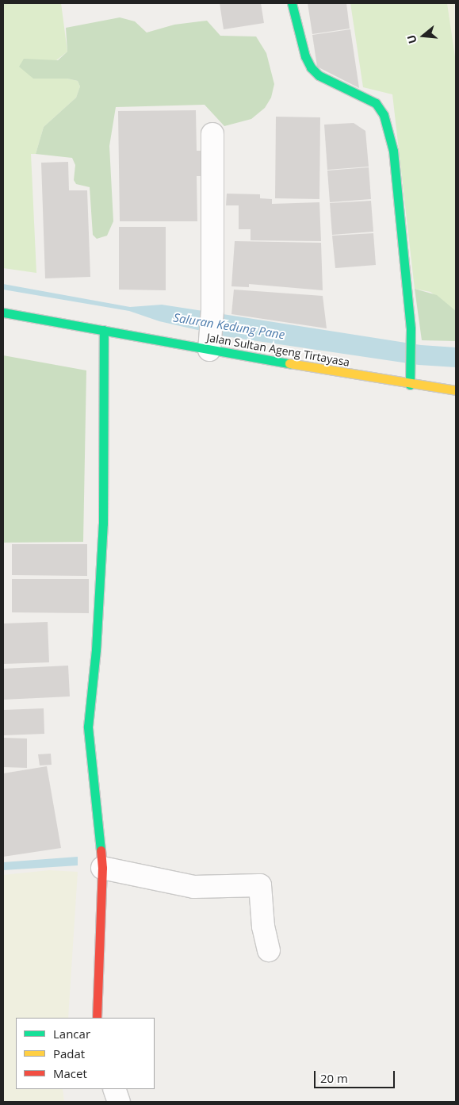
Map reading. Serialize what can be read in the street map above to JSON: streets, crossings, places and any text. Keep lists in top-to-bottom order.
{
  "streets": {
    "street": ["Jalan Sultan Ageng Tirtayasa"]
  },
  "water": ["Saluran Kedung Pane"],
  "legend": ["Lancar", "Padat", "Macet"],
  "scale_bar": "20 m",
  "north": "left"
}
